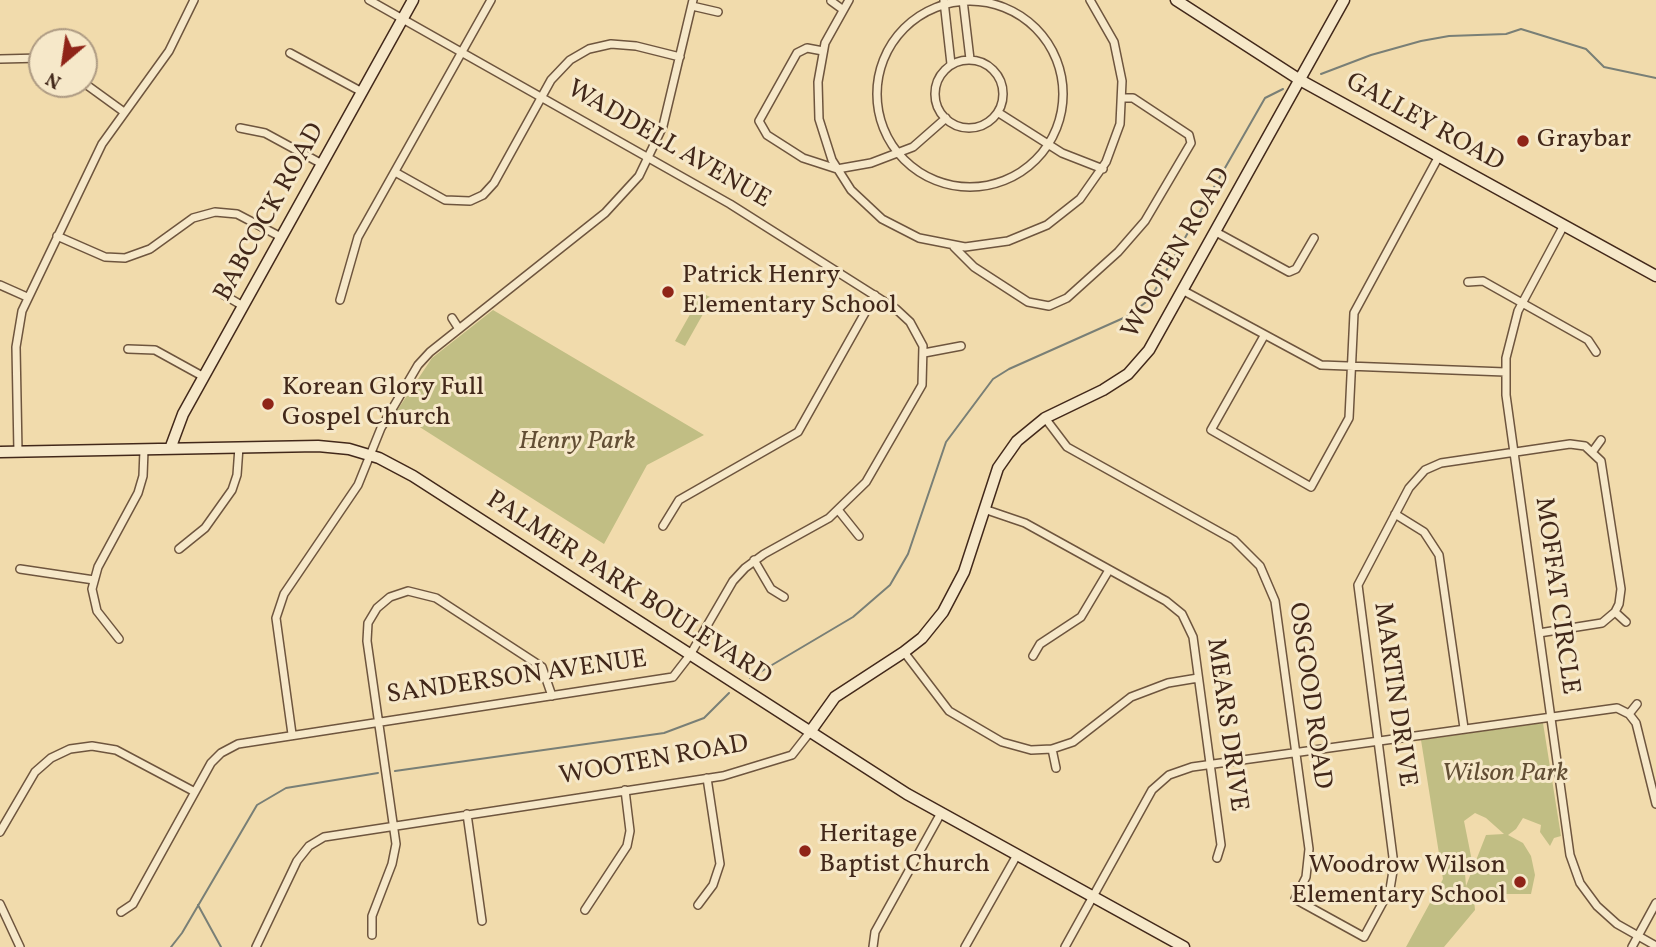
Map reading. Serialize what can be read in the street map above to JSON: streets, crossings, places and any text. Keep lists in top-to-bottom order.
{
  "streets": {
    "main road": [
      "GALLEY ROAD",
      "BABCOCK ROAD",
      "WOOTEN ROAD",
      "PALMER PARK BOULEVARD"
    ],
    "street": [
      "WADDELL AVENUE",
      "MOFFAT CIRCLE",
      "SANDERSON AVENUE",
      "MARTIN DRIVE",
      "OSGOOD ROAD",
      "MEARS DRIVE"
    ]
  },
  "crossings": [
    ["GALLEY ROAD", "WOOTEN ROAD"],
    ["GALLEY ROAD", "MOFFAT CIRCLE"],
    ["WADDELL AVENUE", "BABCOCK ROAD"],
    ["WADDELL AVENUE", "SANDERSON AVENUE"],
    ["BABCOCK ROAD", "PALMER PARK BOULEVARD"],
    ["WOOTEN ROAD", "PALMER PARK BOULEVARD"],
    ["WOOTEN ROAD", "OSGOOD ROAD"],
    ["WOOTEN ROAD", "MEARS DRIVE"],
    ["PALMER PARK BOULEVARD", "SANDERSON AVENUE"],
    ["MOFFAT CIRCLE", "MARTIN DRIVE"],
    ["MARTIN DRIVE", "OSGOOD ROAD"]
  ],
  "parks": ["Henry Park", "Wilson Park"],
  "places": [
    "Graybar",
    "Patrick Henry Elementary School",
    "Korean Glory Full Gospel Church",
    "Heritage Baptist Church",
    "Woodrow Wilson Elementary School"
  ],
  "north": "bottom left"
}
